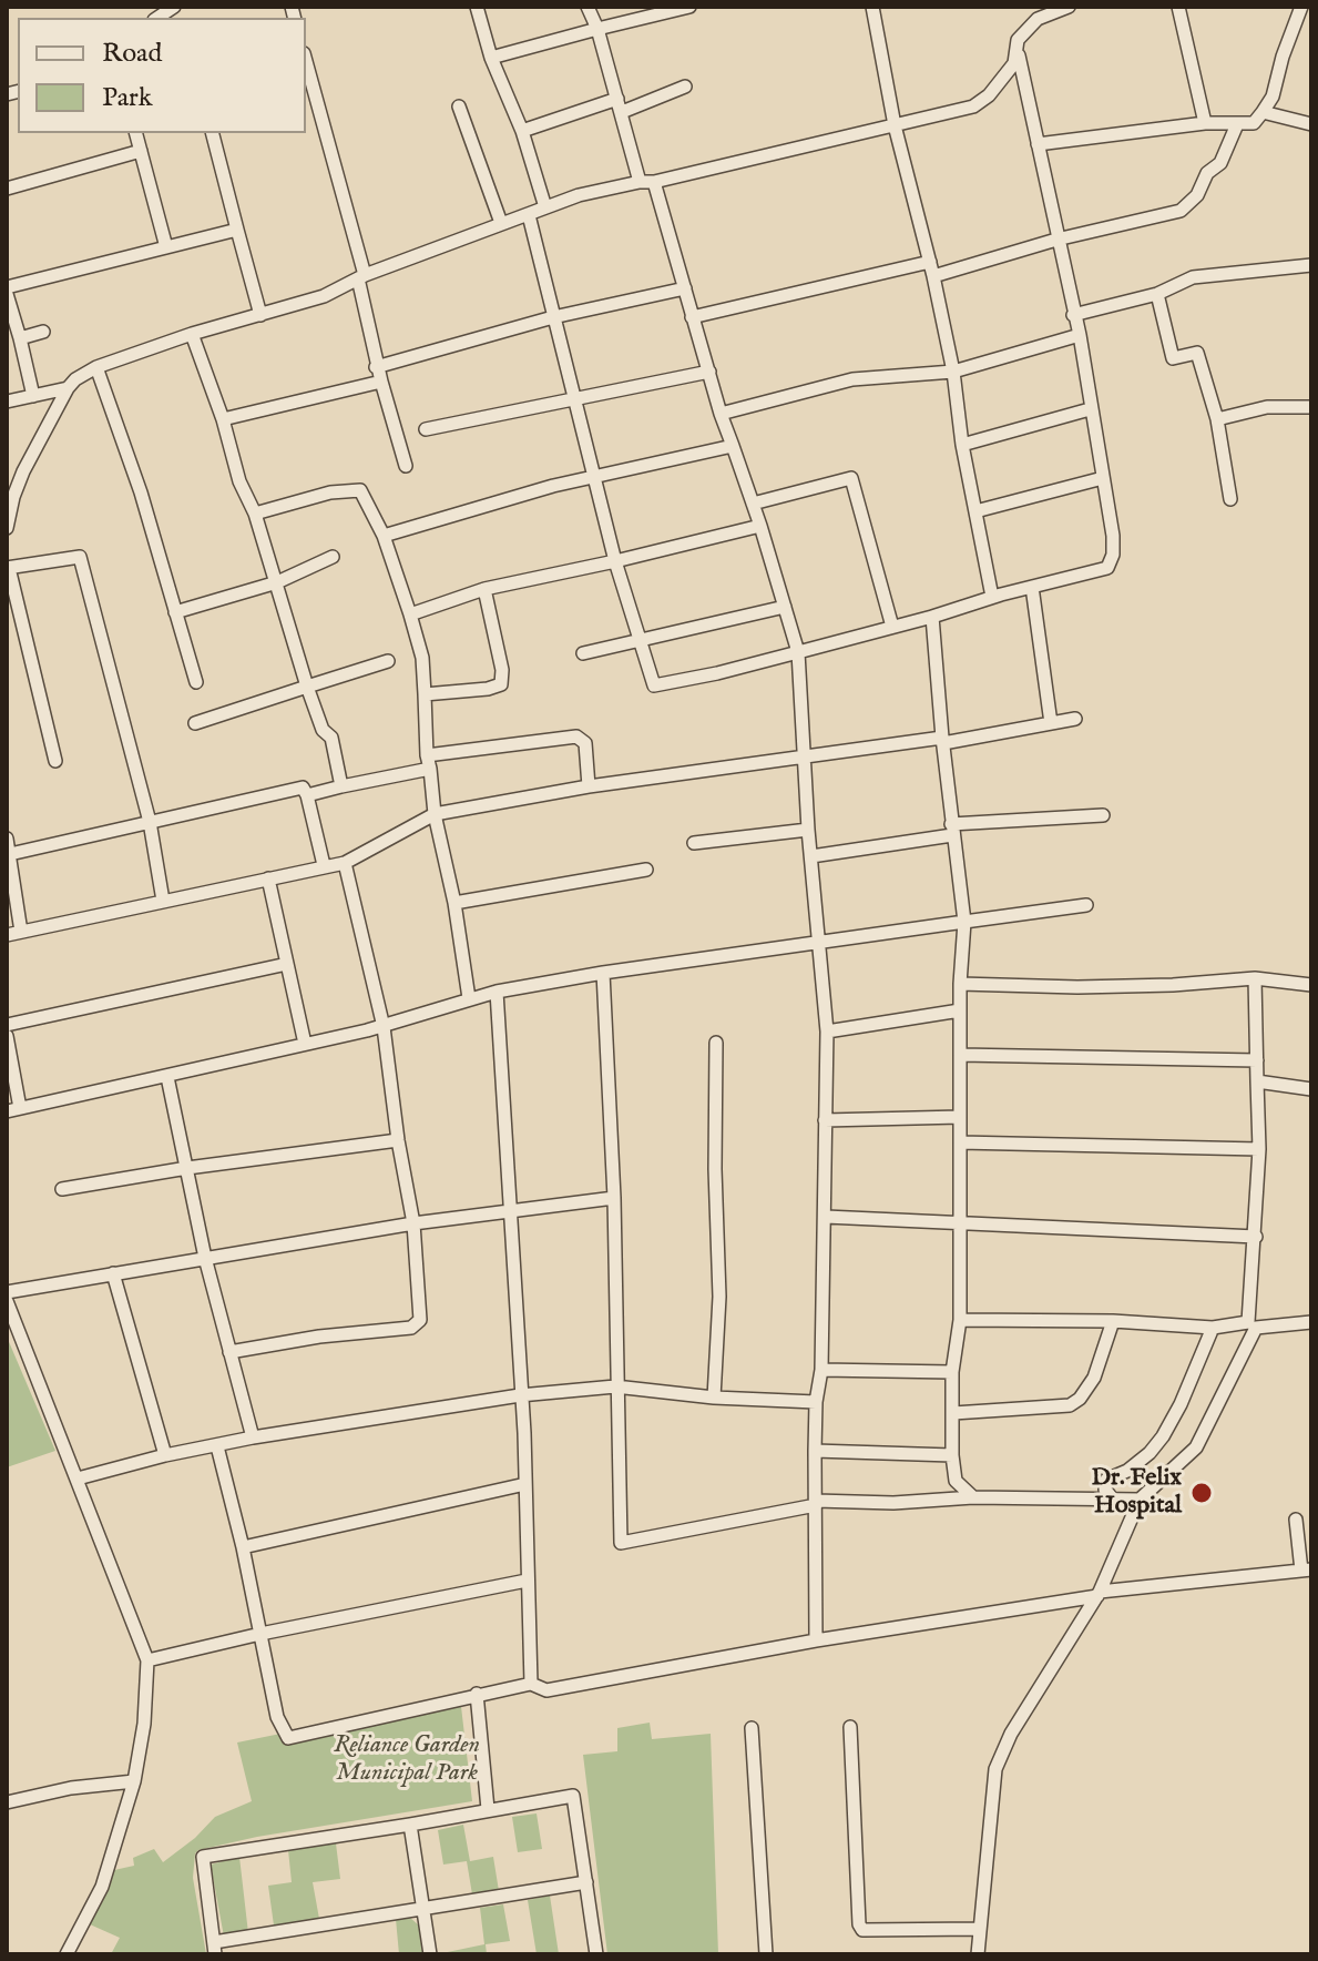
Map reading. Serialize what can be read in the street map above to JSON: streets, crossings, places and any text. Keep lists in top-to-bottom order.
{
  "parks": ["Reliance Garden Municipal Park"],
  "places": ["Dr. Felix Hospital"],
  "legend": ["Road", "Park"]
}
